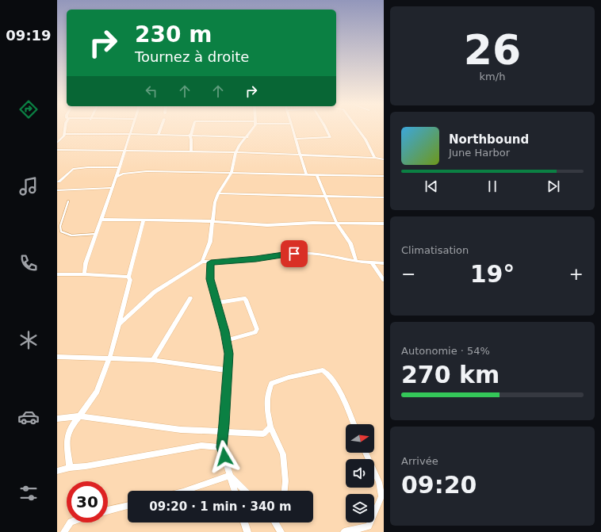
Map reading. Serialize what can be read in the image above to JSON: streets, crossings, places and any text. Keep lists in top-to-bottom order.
{
  "north": "right",
  "page": {
    "tabs": "09:19",
    "tile": [
      ["26", "km/h"],
      "Climatisation",
      ["Autonomie · 54%", "270 km"],
      ["Arrivée", "09:20"]
    ],
    "turn": ["230 m", "Tournez à droite"],
    "song": ["Northbound", "June Harbor"],
    "heat": ["−", "19°", "+"],
    "limit": "30",
    "trip": "09:20 · 1 min · 340 m"
  }
}
